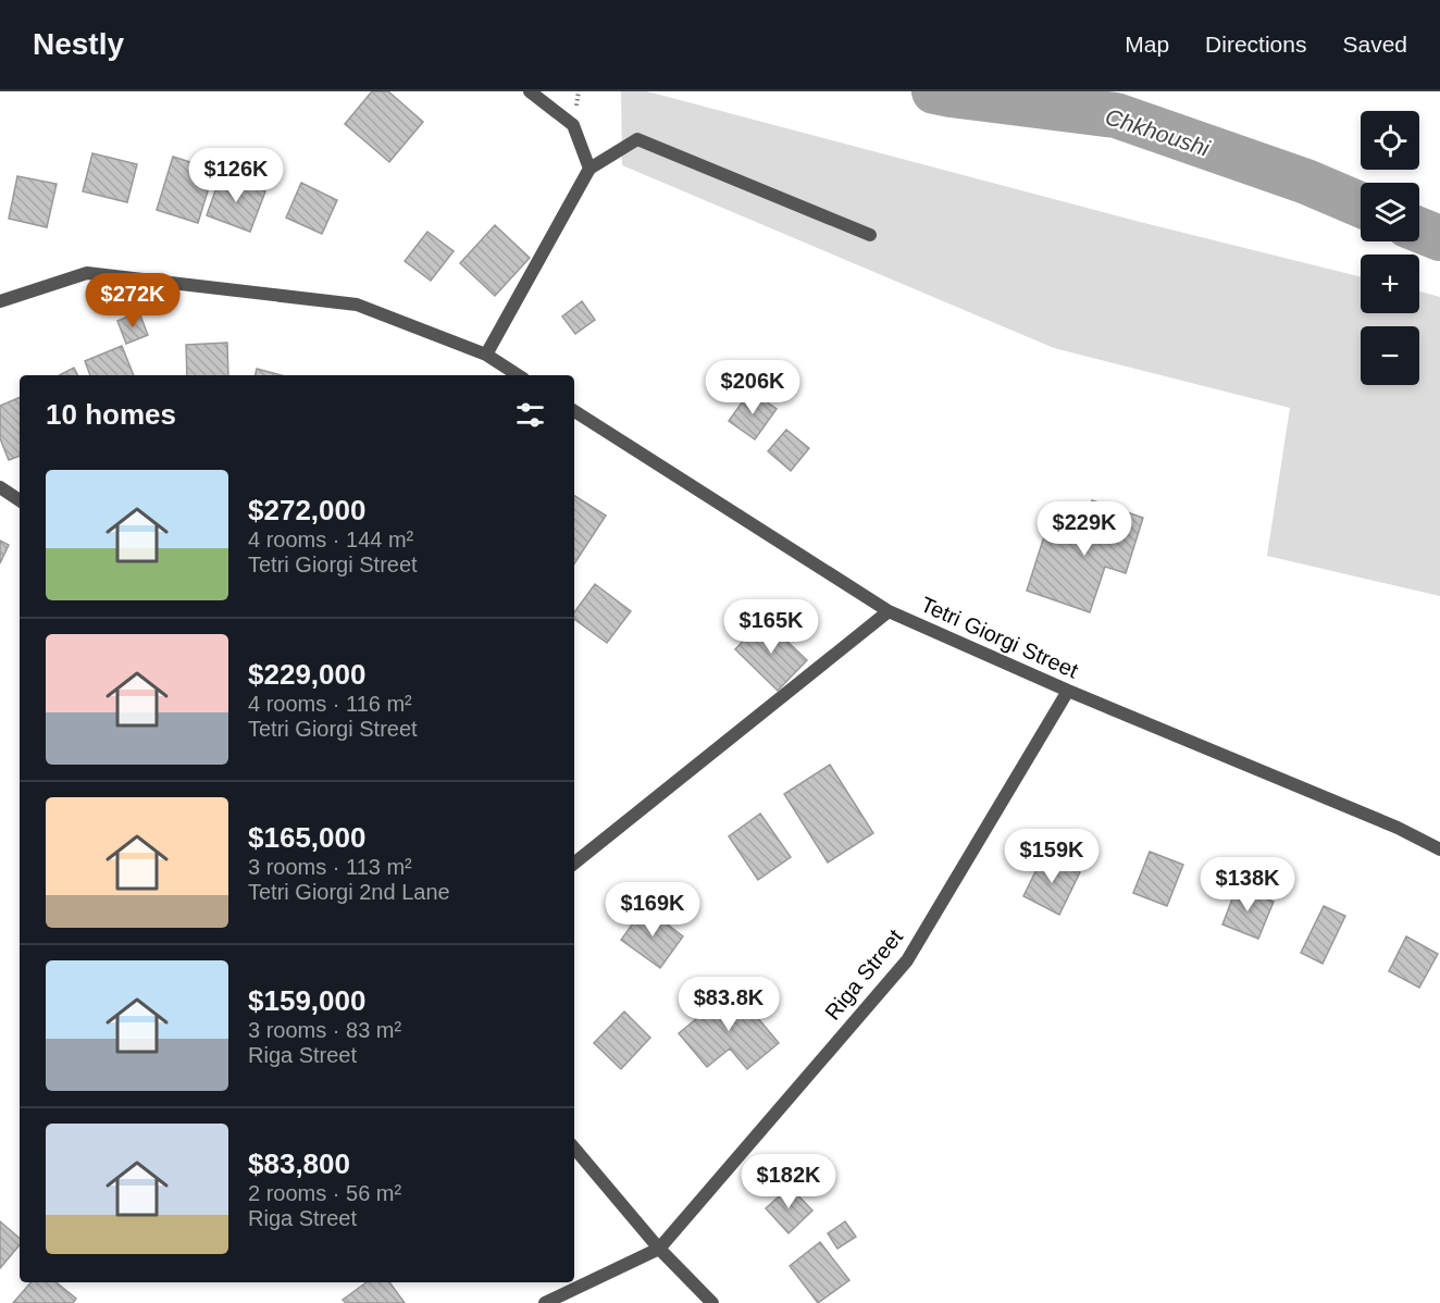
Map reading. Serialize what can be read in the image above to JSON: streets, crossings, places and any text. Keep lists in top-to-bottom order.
{
  "streets": {
    "street": ["Tetri Giorgi Street", "Riga Street"]
  },
  "crossings": [
    ["Tetri Giorgi Street", "Riga Street"]
  ],
  "water": ["Chkhoushi"],
  "page": {
    "header": "Nestly",
    "nav": ["Map", "Directions", "Saved"],
    "map_buttons": ["+", "−"],
    "price": [
      "$126K",
      "$272K",
      "$206K",
      "$229K",
      "$165K",
      "$159K",
      "$138K",
      "$169K",
      "$83.8K",
      "$182K"
    ],
    "heading": "10 homes",
    "list": [
      {
        "name": "$272,000",
        "note": "4 rooms · 144 m² · Tetri Giorgi Street"
      },
      {
        "name": "$229,000",
        "note": "4 rooms · 116 m² · Tetri Giorgi Street"
      },
      {
        "name": "$165,000",
        "note": "3 rooms · 113 m² · Tetri Giorgi 2nd Lane"
      },
      {
        "name": "$159,000",
        "note": "3 rooms · 83 m² · Riga Street"
      },
      {
        "name": "$83,800",
        "note": "2 rooms · 56 m² · Riga Street"
      }
    ]
  }
}
